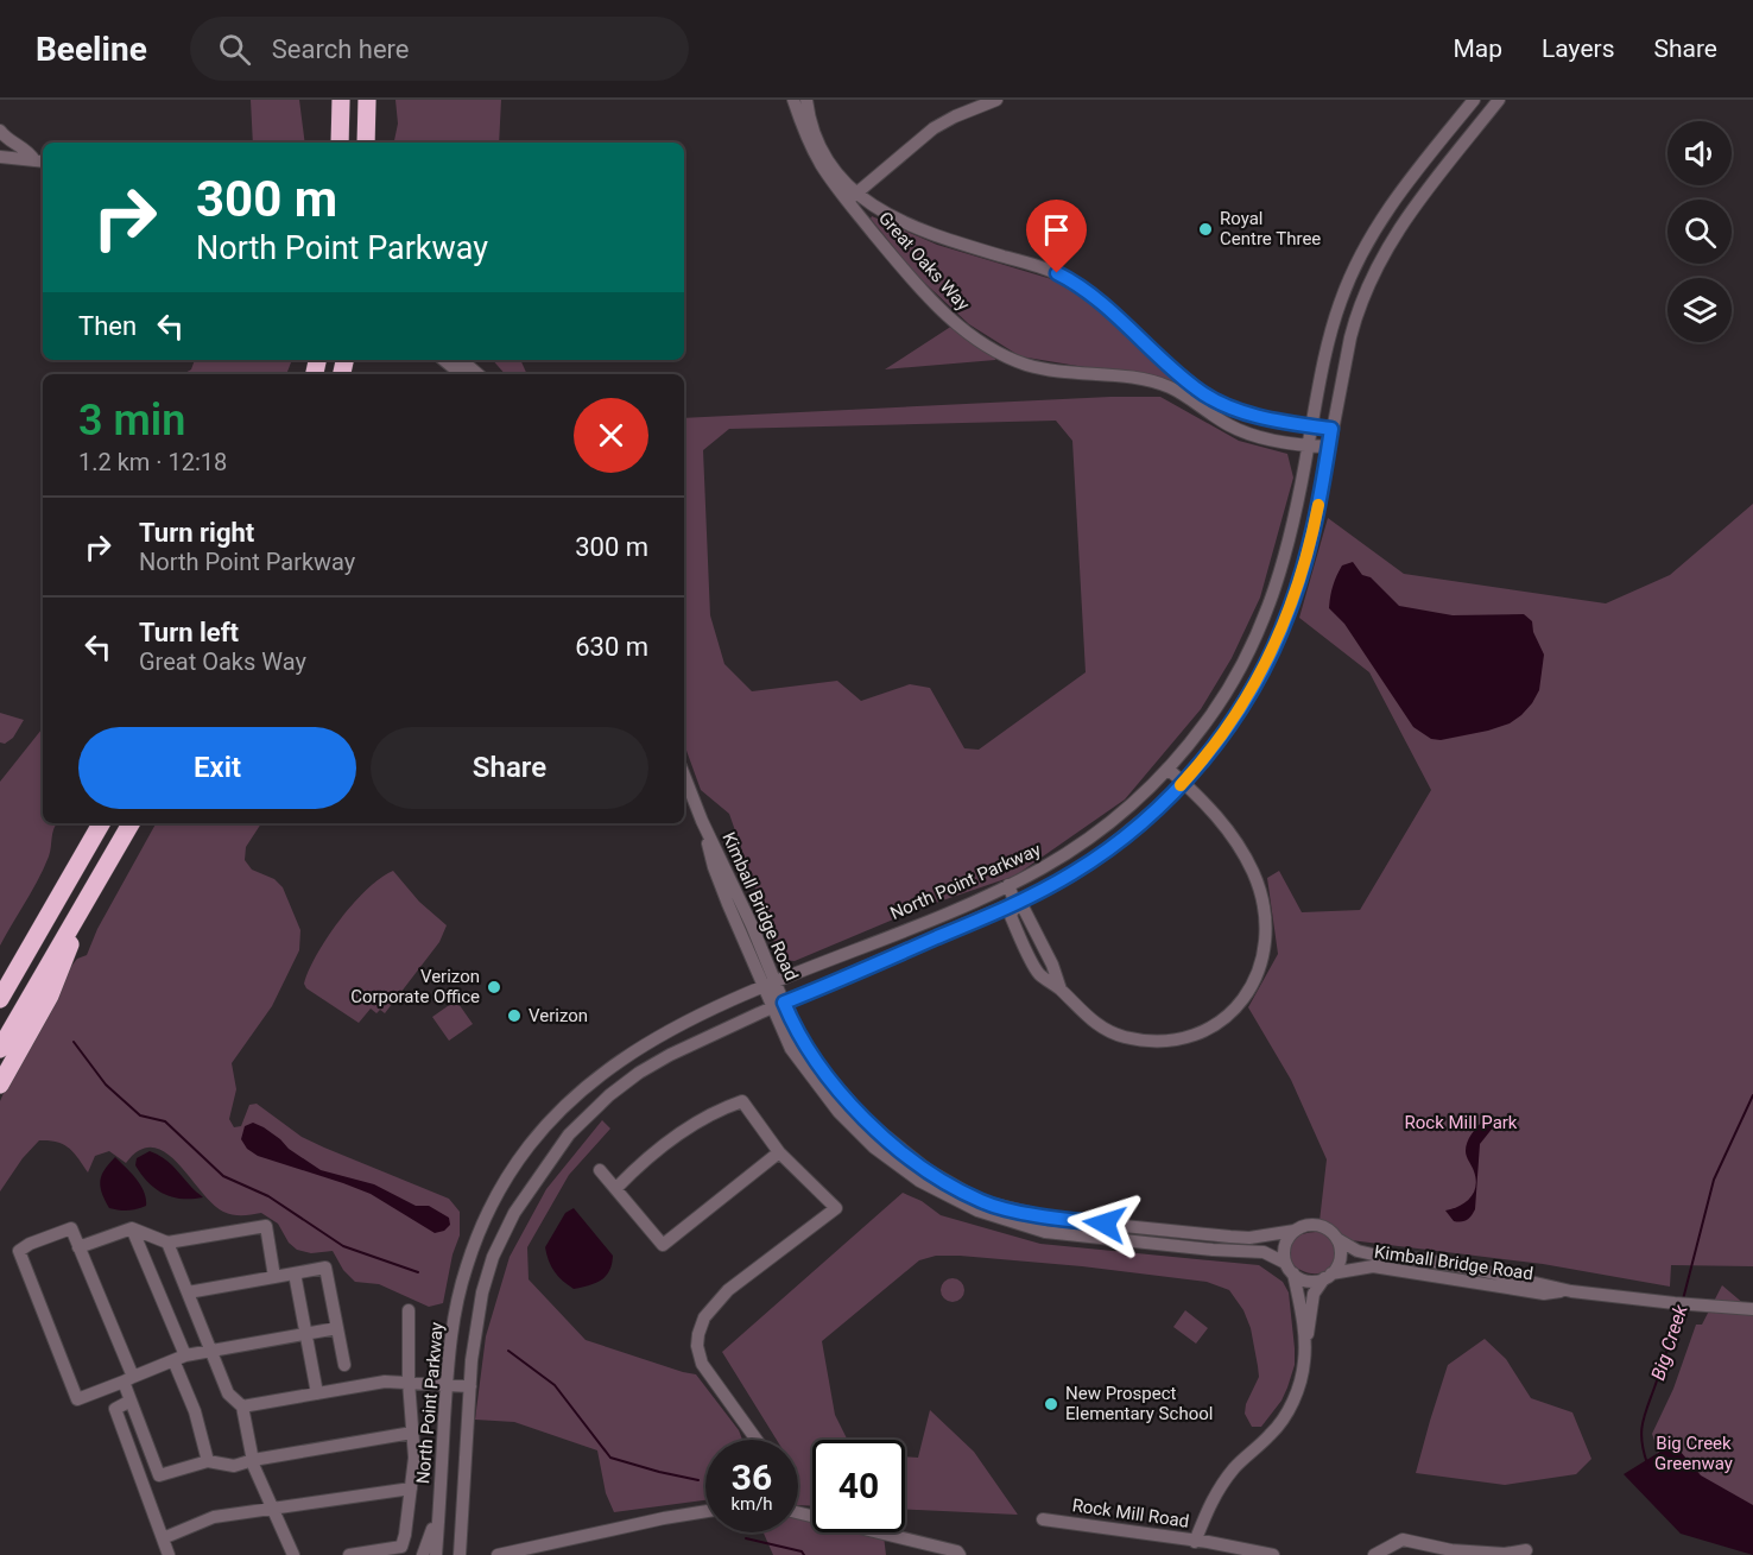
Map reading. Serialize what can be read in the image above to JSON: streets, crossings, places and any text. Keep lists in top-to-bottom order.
{
  "streets": {
    "street": [
      "Great Oaks Way",
      "North Point Parkway",
      "Kimball Bridge Road",
      "Rock Mill Road"
    ]
  },
  "crossings": [
    ["Great Oaks Way", "North Point Parkway"],
    ["North Point Parkway", "Kimball Bridge Road"],
    ["Kimball Bridge Road", "Rock Mill Road"]
  ],
  "water": ["Big Creek"],
  "parks": ["Rock Mill Park", "Big Creek Greenway"],
  "places": [
    "Royal Centre Three",
    "Verizon Corporate Office",
    "Verizon",
    "New Prospect Elementary School"
  ],
  "page": {
    "header": "Beeline",
    "search": "Search here",
    "nav": ["Map", "Layers", "Share"],
    "turn": ["300 m", "North Point Parkway"],
    "then": "Then",
    "heading": ["3 min", "1.2 km · 12:18"],
    "list": [
      {
        "name": "Turn right",
        "note": "North Point Parkway",
        "value": "300 m"
      },
      {
        "name": "Turn left",
        "note": "Great Oaks Way",
        "value": "630 m"
      }
    ],
    "buttons": ["Exit", "Share"],
    "speed": "36 km/h",
    "limit": "40"
  }
}
